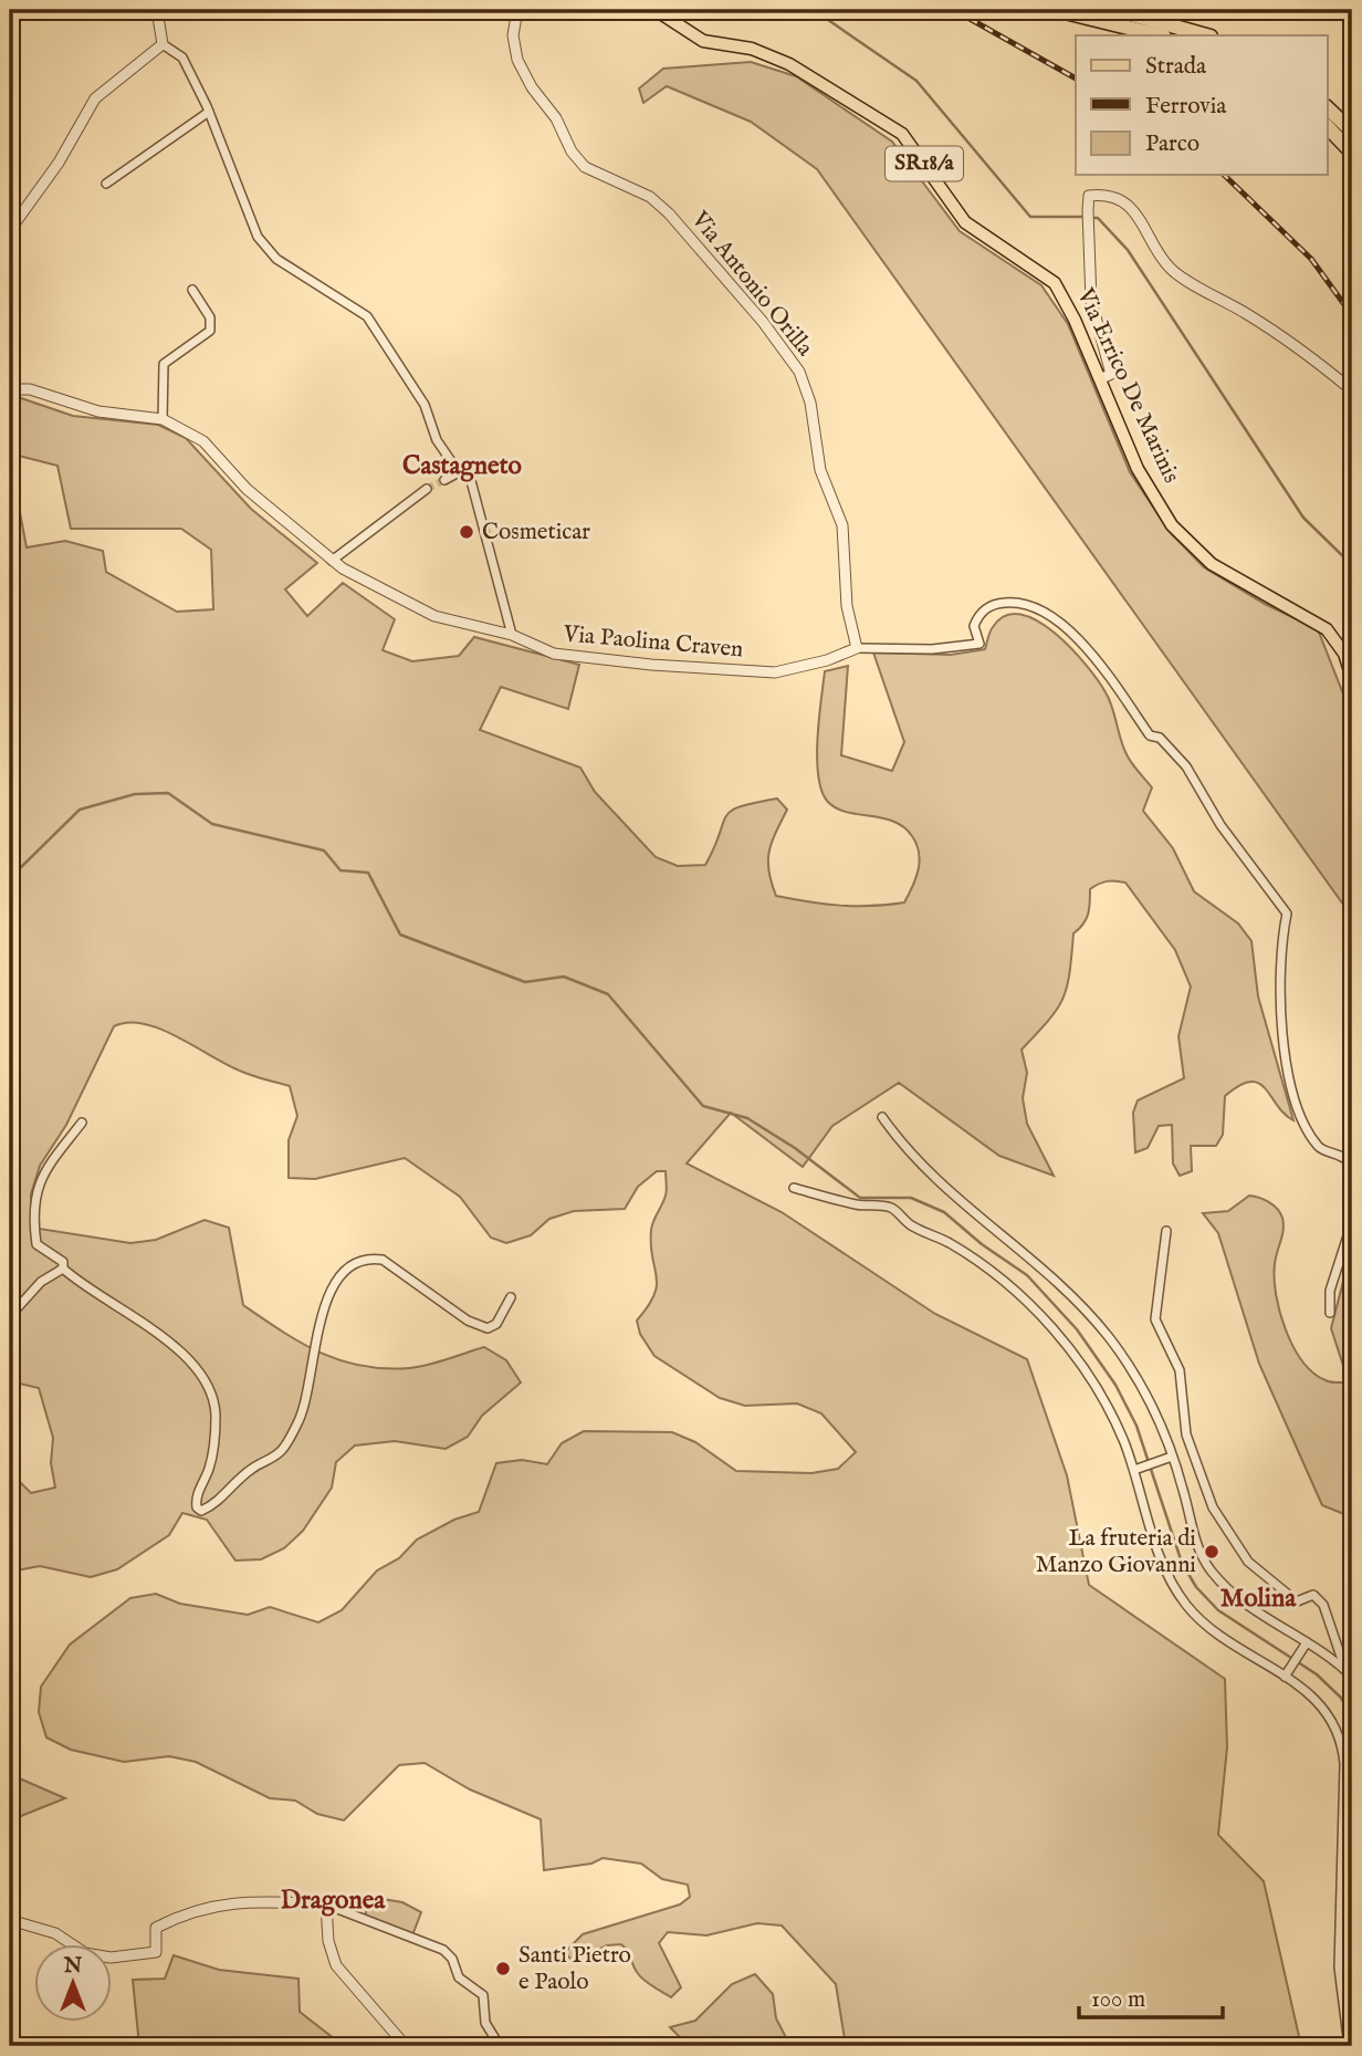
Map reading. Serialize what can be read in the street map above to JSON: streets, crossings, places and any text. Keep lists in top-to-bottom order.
{
  "streets": {
    "main road": ["SR18/a", "Via Errico De Marinis"],
    "street": ["Via Antonio Orilla", "Via Paolina Craven"]
  },
  "crossings": [
    ["Via Antonio Orilla", "Via Paolina Craven"]
  ],
  "districts": ["Castagneto", "Molina", "Dragonea"],
  "places": ["Cosmeticar", "La fruteria di Manzo Giovanni", "Santi Pietro e Paolo"],
  "legend": ["Strada", "Ferrovia", "Parco"],
  "scale_bar": "100 m",
  "north": "top"
}
